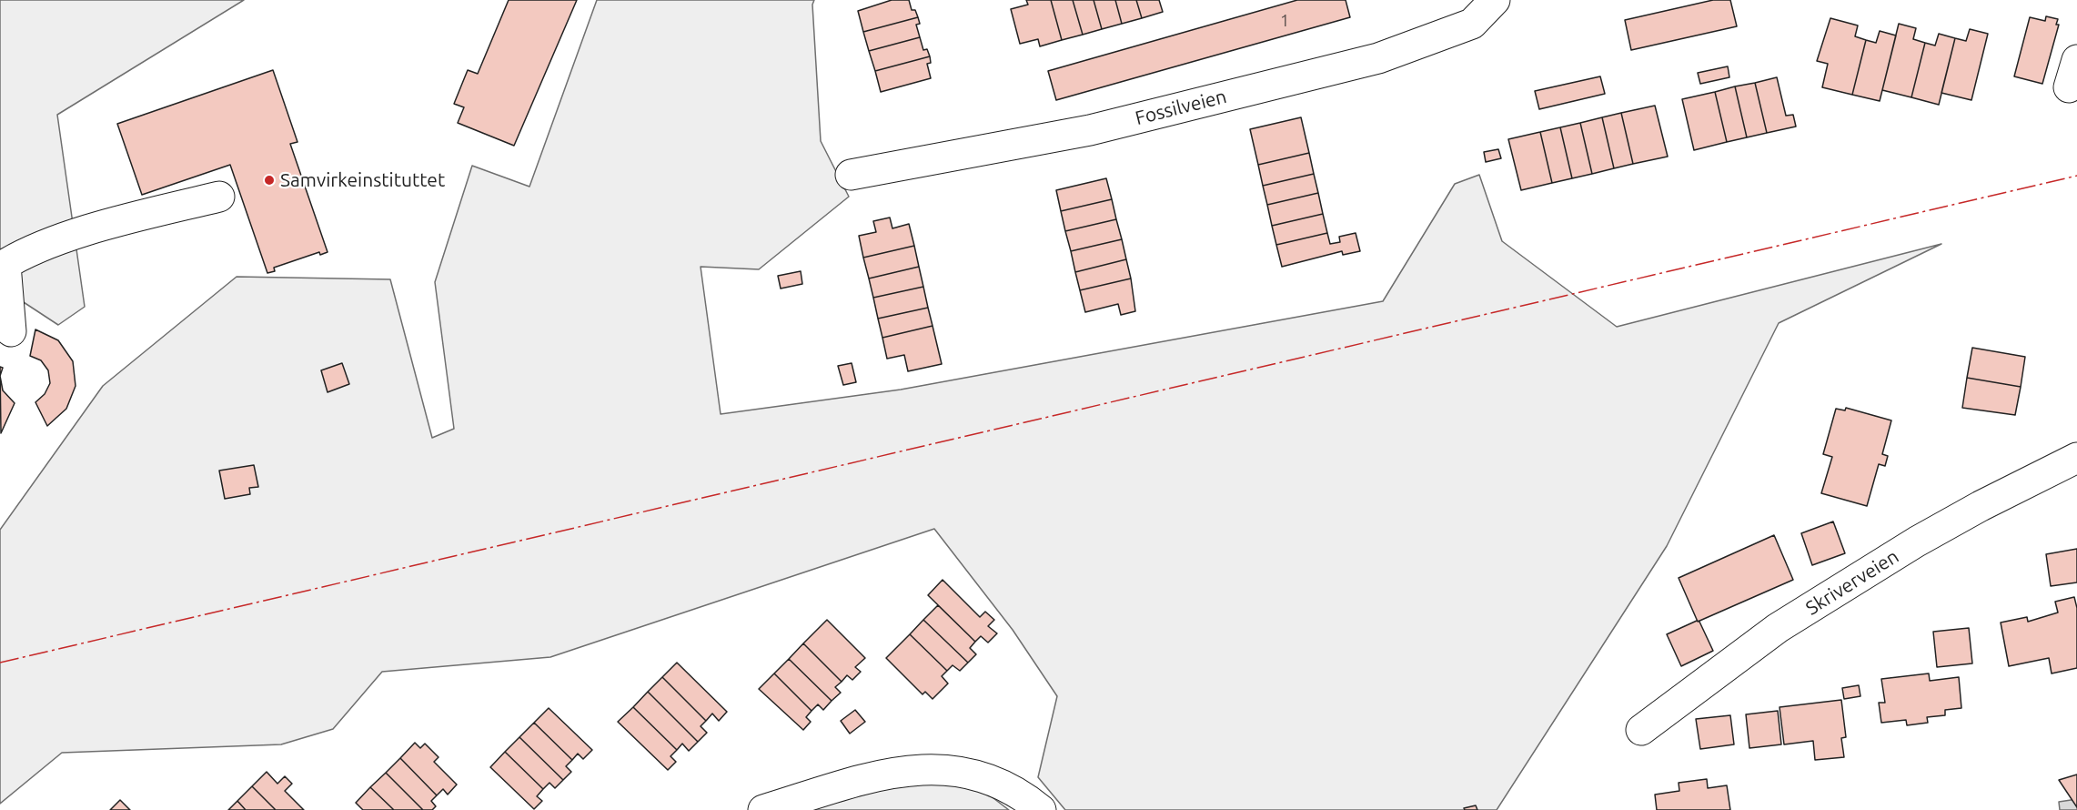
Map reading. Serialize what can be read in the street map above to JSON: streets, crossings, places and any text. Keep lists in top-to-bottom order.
{
  "streets": {
    "street": ["Fossilveien", "Skriverveien"]
  },
  "places": ["Samvirkeinstituttet"],
  "house_numbers": ["1"]
}
